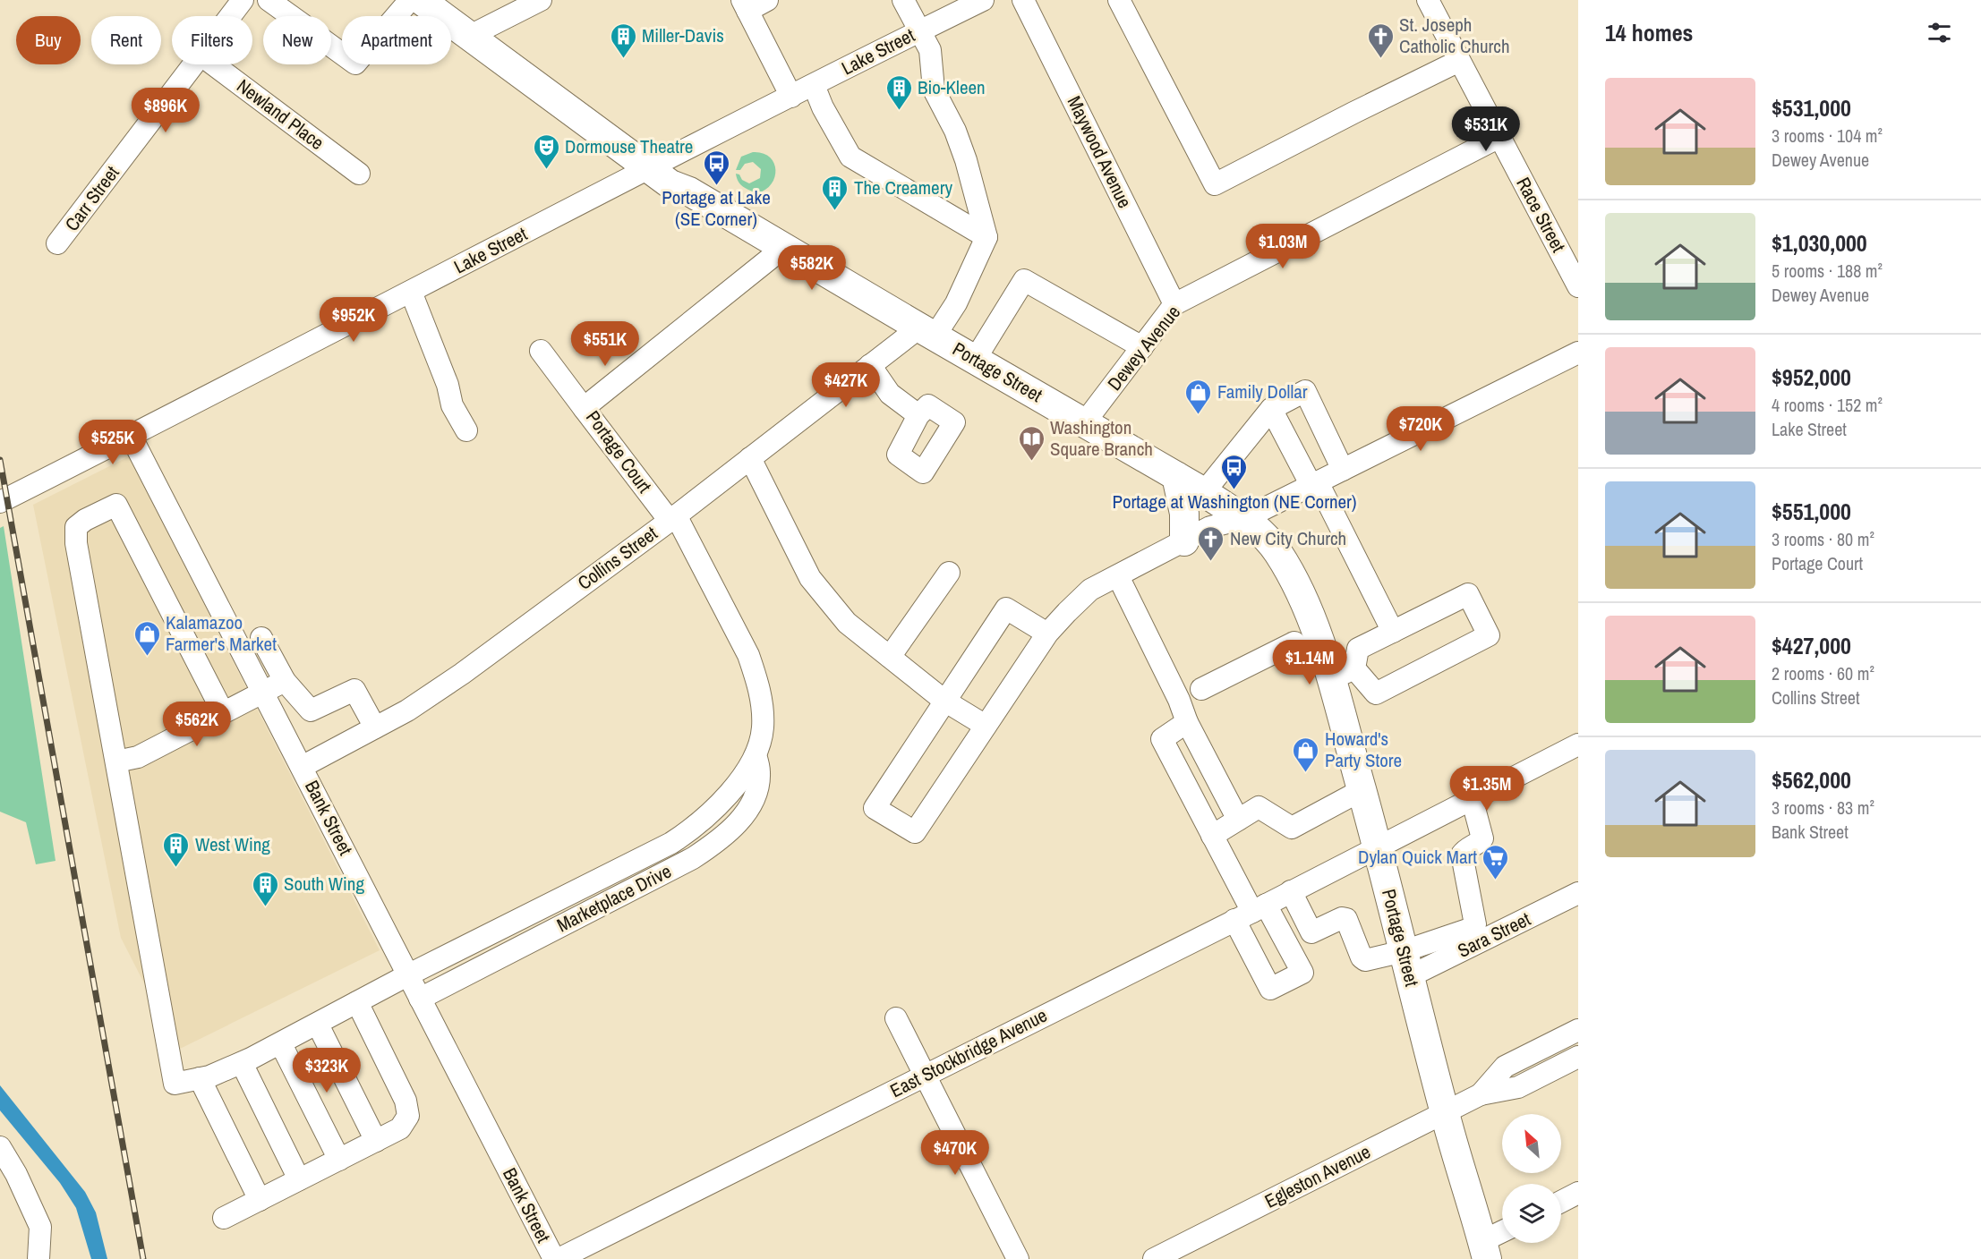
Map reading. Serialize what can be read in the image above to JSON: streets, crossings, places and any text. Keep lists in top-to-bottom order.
{
  "streets": {
    "main road": ["Portage Street"],
    "street": [
      "Lake Street",
      "Newland Place",
      "Maywood Avenue",
      "Carr Street",
      "Race Street",
      "Dewey Avenue",
      "Portage Court",
      "Collins Street",
      "Bank Street",
      "Marketplace Drive",
      "Sara Street",
      "East Stockbridge Avenue",
      "Egleston Avenue"
    ]
  },
  "crossings": [
    ["Lake Street", "Portage Street"],
    ["Lake Street", "Bank Street"],
    ["Maywood Avenue", "Dewey Avenue"],
    ["Race Street", "Dewey Avenue"],
    ["Dewey Avenue", "Portage Street"],
    ["Portage Street", "Portage Court"],
    ["Portage Street", "Collins Street"],
    ["Portage Street", "Sara Street"],
    ["Portage Street", "East Stockbridge Avenue"],
    ["Portage Street", "Egleston Avenue"],
    ["Portage Court", "Collins Street"],
    ["Portage Court", "Marketplace Drive"],
    ["Collins Street", "Bank Street"],
    ["Collins Street", "Marketplace Drive"],
    ["Bank Street", "Marketplace Drive"]
  ],
  "places": {
    "building": [
      "Miller-Davis",
      "Bio-Kleen",
      "The Creamery",
      "West Wing",
      "South Wing"
    ],
    "church": ["St. Joseph Catholic Church", "New City Church"],
    "theatre": ["Dormouse Theatre"],
    "bus stop": ["Portage at Lake (SE Corner)", "Portage at Washington (NE Corner)"],
    "shop": ["Family Dollar", "Kalamazoo Farmer's Market", "Howard's Party Store"],
    "library": ["Washington Square Branch"],
    "supermarket": ["Dylan Quick Mart"]
  },
  "north": "top left",
  "page": {
    "heading": "14 homes",
    "chip": [
      "Buy",
      "Rent",
      "Filters",
      "New",
      "Apartment"
    ],
    "list": [
      {
        "name": "$531,000",
        "note": "3 rooms · 104 m² · Dewey Avenue"
      },
      {
        "name": "$1,030,000",
        "note": "5 rooms · 188 m² · Dewey Avenue"
      },
      {
        "name": "$952,000",
        "note": "4 rooms · 152 m² · Lake Street"
      },
      {
        "name": "$551,000",
        "note": "3 rooms · 80 m² · Portage Court"
      },
      {
        "name": "$427,000",
        "note": "2 rooms · 60 m² · Collins Street"
      },
      {
        "name": "$562,000",
        "note": "3 rooms · 83 m² · Bank Street"
      }
    ],
    "price": [
      "$896K",
      "$531K",
      "$1.03M",
      "$582K",
      "$952K",
      "$551K",
      "$427K",
      "$720K",
      "$525K",
      "$1.14M",
      "$562K",
      "$1.35M",
      "$323K",
      "$470K"
    ]
  }
}
